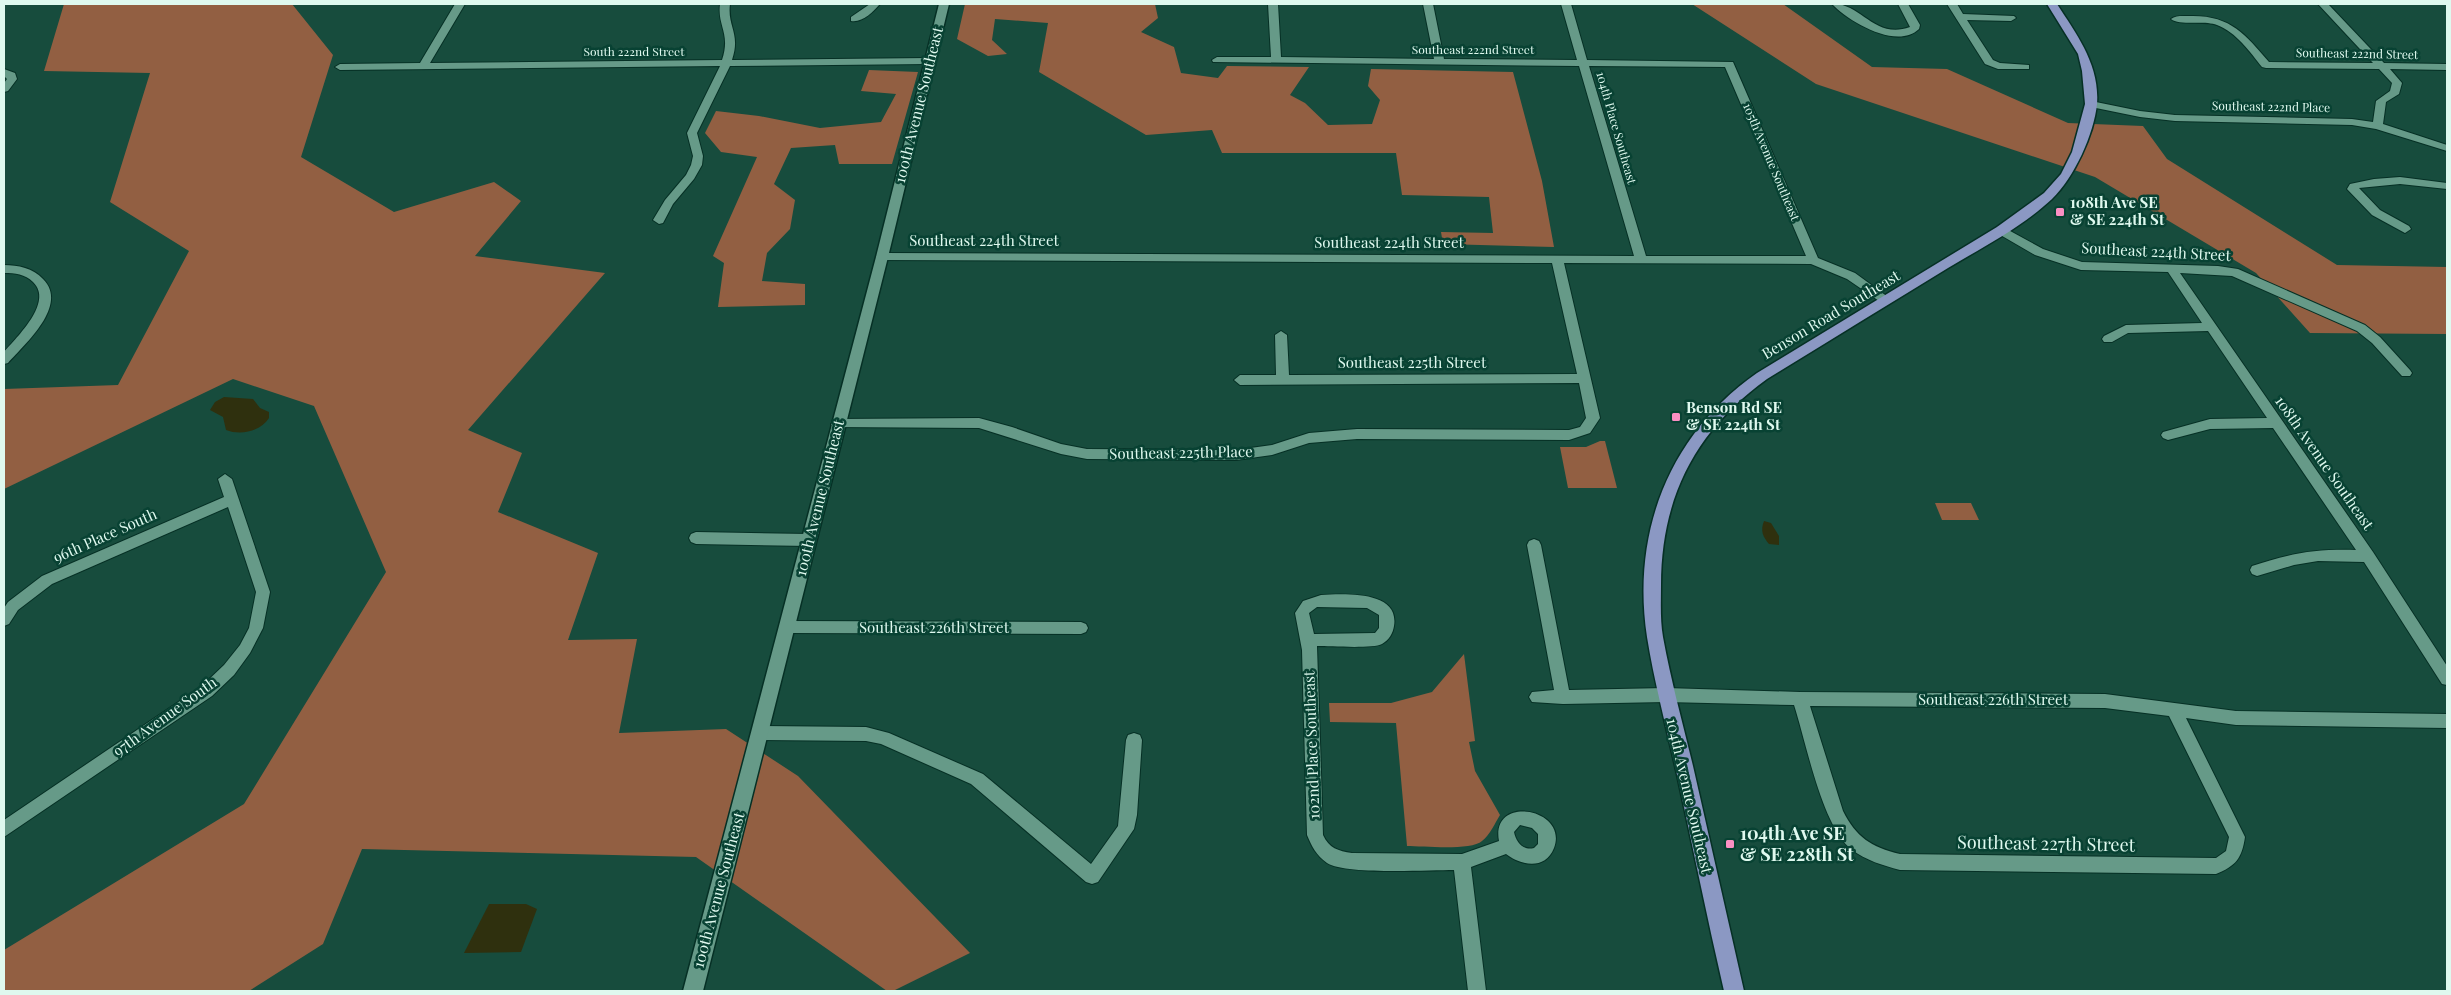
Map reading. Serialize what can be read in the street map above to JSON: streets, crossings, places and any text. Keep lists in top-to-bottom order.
{
  "streets": {
    "main road": ["Benson Road Southeast", "104th Avenue Southeast"],
    "street": [
      "Southeast 222nd Street",
      "South 222nd Street",
      "100th Avenue Southeast",
      "Southeast 222nd Place",
      "104th Place Southeast",
      "105th Avenue Southeast",
      "Southeast 224th Street",
      "Southeast 225th Street",
      "Southeast 225th Place",
      "108th Avenue Southeast",
      "96th Place South",
      "Southeast 226th Street",
      "97th Avenue South",
      "102nd Place Southeast",
      "Southeast 227th Street"
    ]
  },
  "crossings": [
    ["Southeast 222nd Street", "104th Place Southeast"],
    ["Southeast 222nd Street", "105th Avenue Southeast"],
    ["South 222nd Street", "100th Avenue Southeast"],
    ["100th Avenue Southeast", "Southeast 224th Street"],
    ["100th Avenue Southeast", "Southeast 225th Place"],
    ["100th Avenue Southeast", "Southeast 226th Street"],
    ["Southeast 222nd Place", "Benson Road Southeast"],
    ["104th Place Southeast", "Southeast 224th Street"],
    ["105th Avenue Southeast", "Southeast 224th Street"],
    ["Southeast 224th Street", "Benson Road Southeast"],
    ["Southeast 224th Street", "108th Avenue Southeast"],
    ["Benson Road Southeast", "104th Avenue Southeast"],
    ["Southeast 225th Street", "Southeast 225th Place"],
    ["96th Place South", "97th Avenue South"],
    ["Southeast 226th Street", "104th Avenue Southeast"],
    ["Southeast 226th Street", "Southeast 227th Street"]
  ],
  "places": {
    "transit": ["108th Ave SE & SE 224th St", "Benson Rd SE & SE 224th St", "104th Ave SE & SE 228th St"]
  }
}
